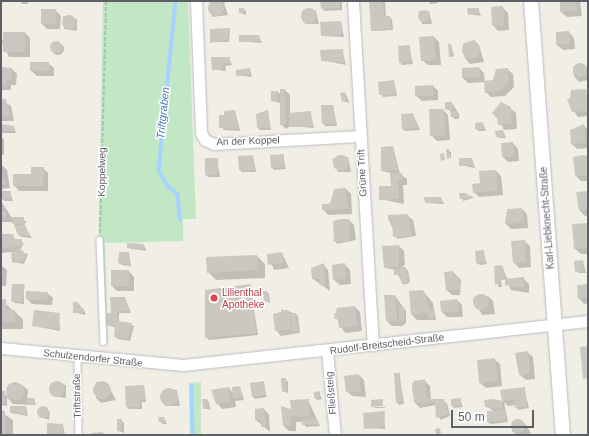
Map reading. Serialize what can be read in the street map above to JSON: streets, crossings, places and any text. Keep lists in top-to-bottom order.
{
  "streets": {
    "street": [
      "An der Koppel",
      "Grüne Trift",
      "Karl-Liebknecht-Straße",
      "Rudolf-Breitscheid-Straße",
      "Schulzendorfer Straße",
      "Fließsteig"
    ],
    "lane": ["Triftstraße"],
    "path": ["Koppelweg"]
  },
  "crossings": [
    ["An der Koppel", "Grüne Trift"],
    ["Grüne Trift", "Rudolf-Breitscheid-Straße"],
    ["Karl-Liebknecht-Straße", "Rudolf-Breitscheid-Straße"],
    ["Rudolf-Breitscheid-Straße", "Schulzendorfer Straße"],
    ["Rudolf-Breitscheid-Straße", "Fließsteig"],
    ["Schulzendorfer Straße", "Triftstraße"]
  ],
  "water": ["Triftgraben"],
  "places": ["Lilienthal Apotheke"],
  "scale_bar": "50 m"
}
